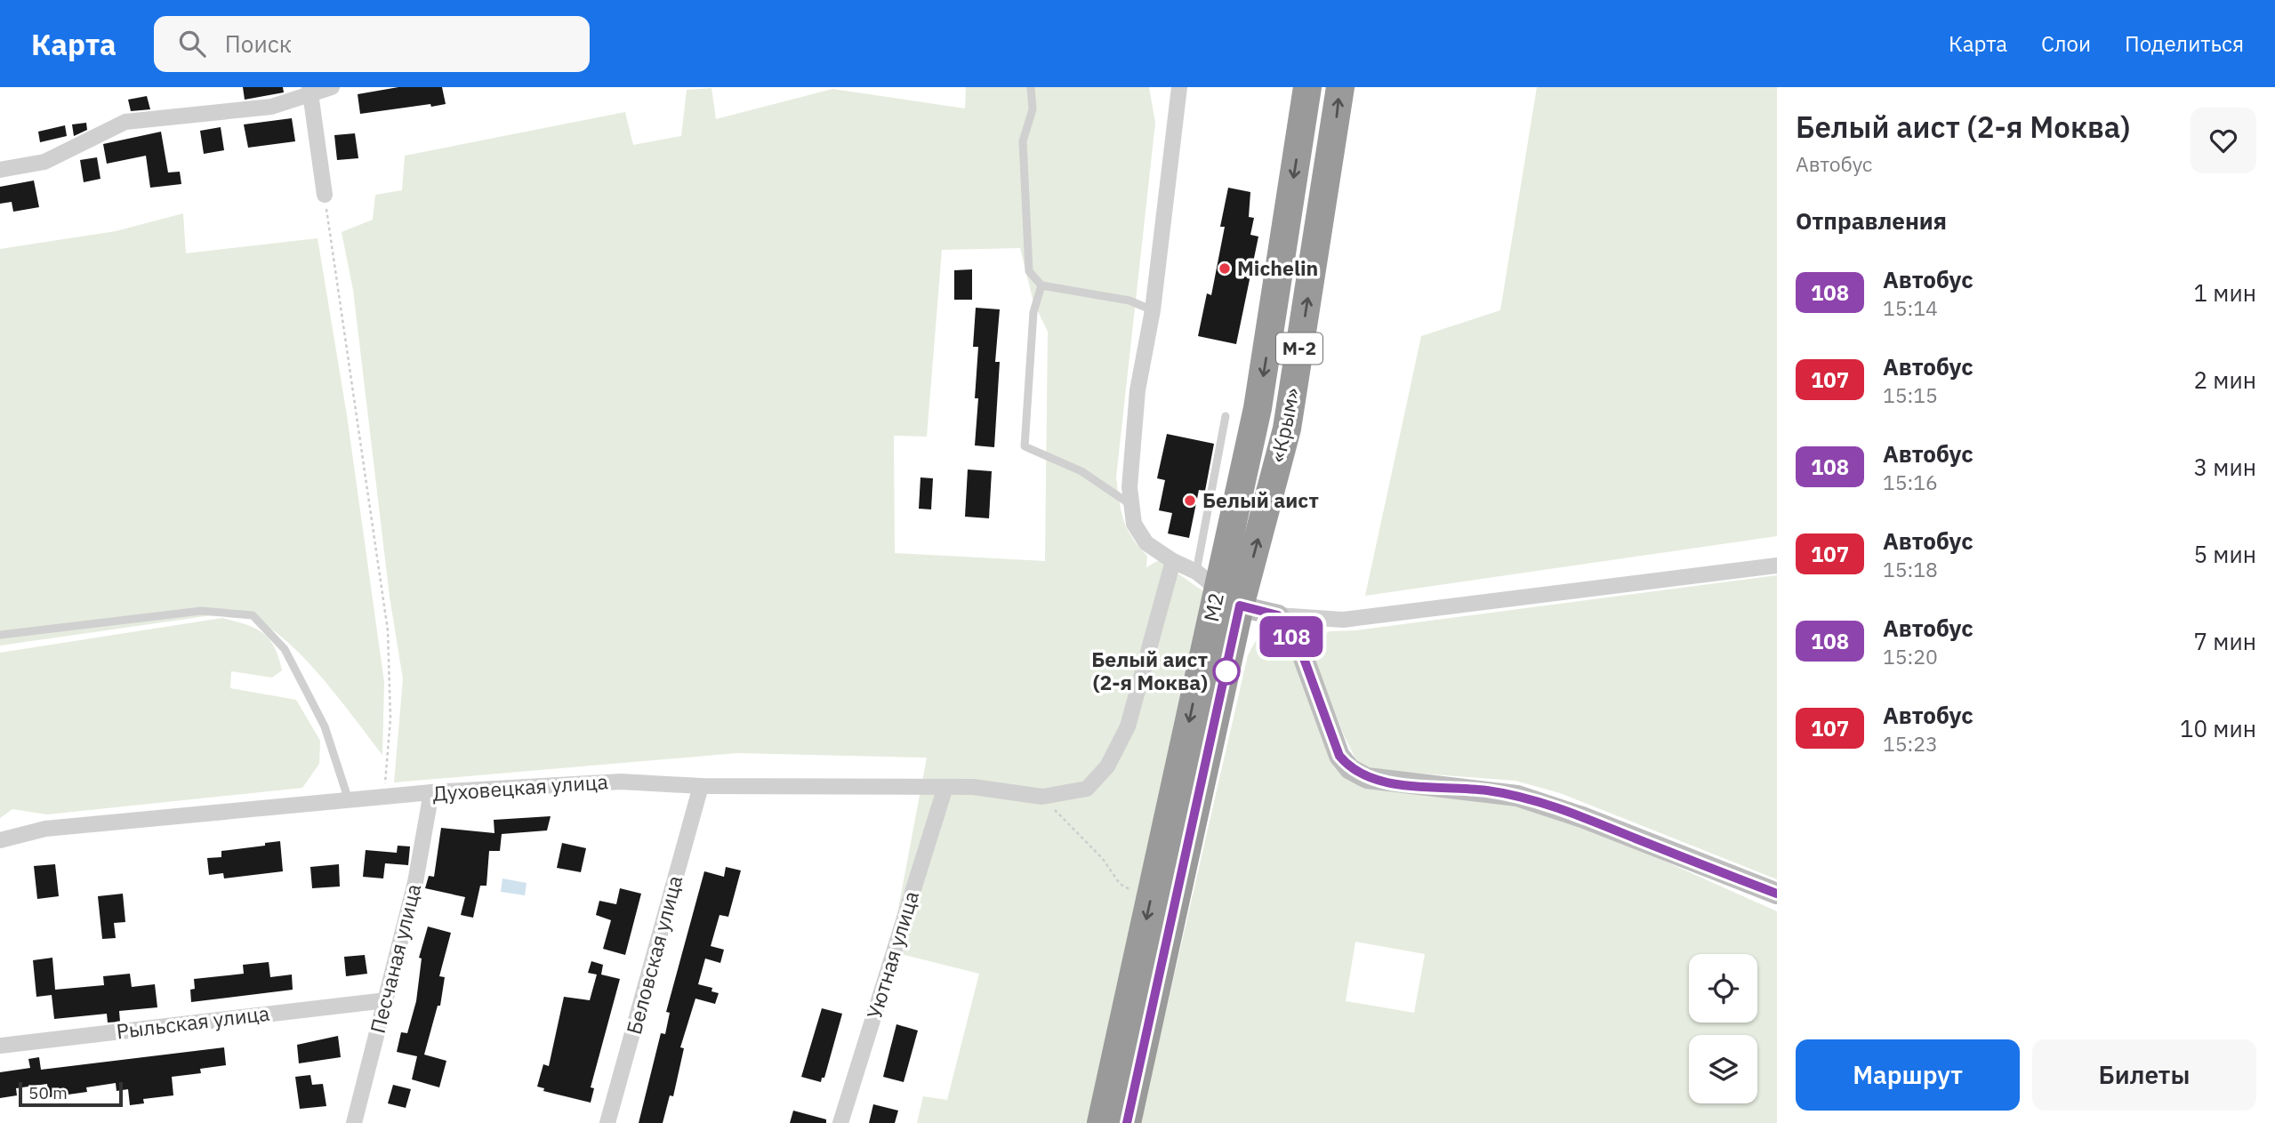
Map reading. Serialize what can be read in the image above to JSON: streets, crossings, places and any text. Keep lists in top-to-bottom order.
{
  "streets": {
    "highway": ["М-2", "«Крым»", "М2"],
    "street": [
      "Духовецкая улица",
      "Беловская улица",
      "Уютная улица",
      "Песчаная улица",
      "Рыльская улица"
    ]
  },
  "crossings": [
    ["«Крым»", "М2"],
    ["Духовецкая улица", "Беловская улица"],
    ["Духовецкая улица", "Уютная улица"],
    ["Духовецкая улица", "Песчаная улица"],
    ["Песчаная улица", "Рыльская улица"]
  ],
  "one_way": ["«Крым»", "М2"],
  "places": ["Michelin", "Белый аист", "Белый аист (2-я Моква)"],
  "lines": ["bus line 108"],
  "scale_bar": "50 m",
  "page": {
    "header": "Карта",
    "search": "Поиск",
    "nav": ["Карта", "Слои", "Поделиться"],
    "on_map": "108",
    "heading": [
      ["Белый аист (2-я Моква)", "Автобус"],
      "Отправления"
    ],
    "list": [
      {
        "mark": "108",
        "name": "Автобус",
        "note": "15:14",
        "value": "1 мин"
      },
      {
        "mark": "107",
        "name": "Автобус",
        "note": "15:15",
        "value": "2 мин"
      },
      {
        "mark": "108",
        "name": "Автобус",
        "note": "15:16",
        "value": "3 мин"
      },
      {
        "mark": "107",
        "name": "Автобус",
        "note": "15:18",
        "value": "5 мин"
      },
      {
        "mark": "108",
        "name": "Автобус",
        "note": "15:20",
        "value": "7 мин"
      },
      {
        "mark": "107",
        "name": "Автобус",
        "note": "15:23",
        "value": "10 мин"
      }
    ],
    "buttons": ["Маршрут", "Билеты"],
    "scale": "50 m"
  }
}
